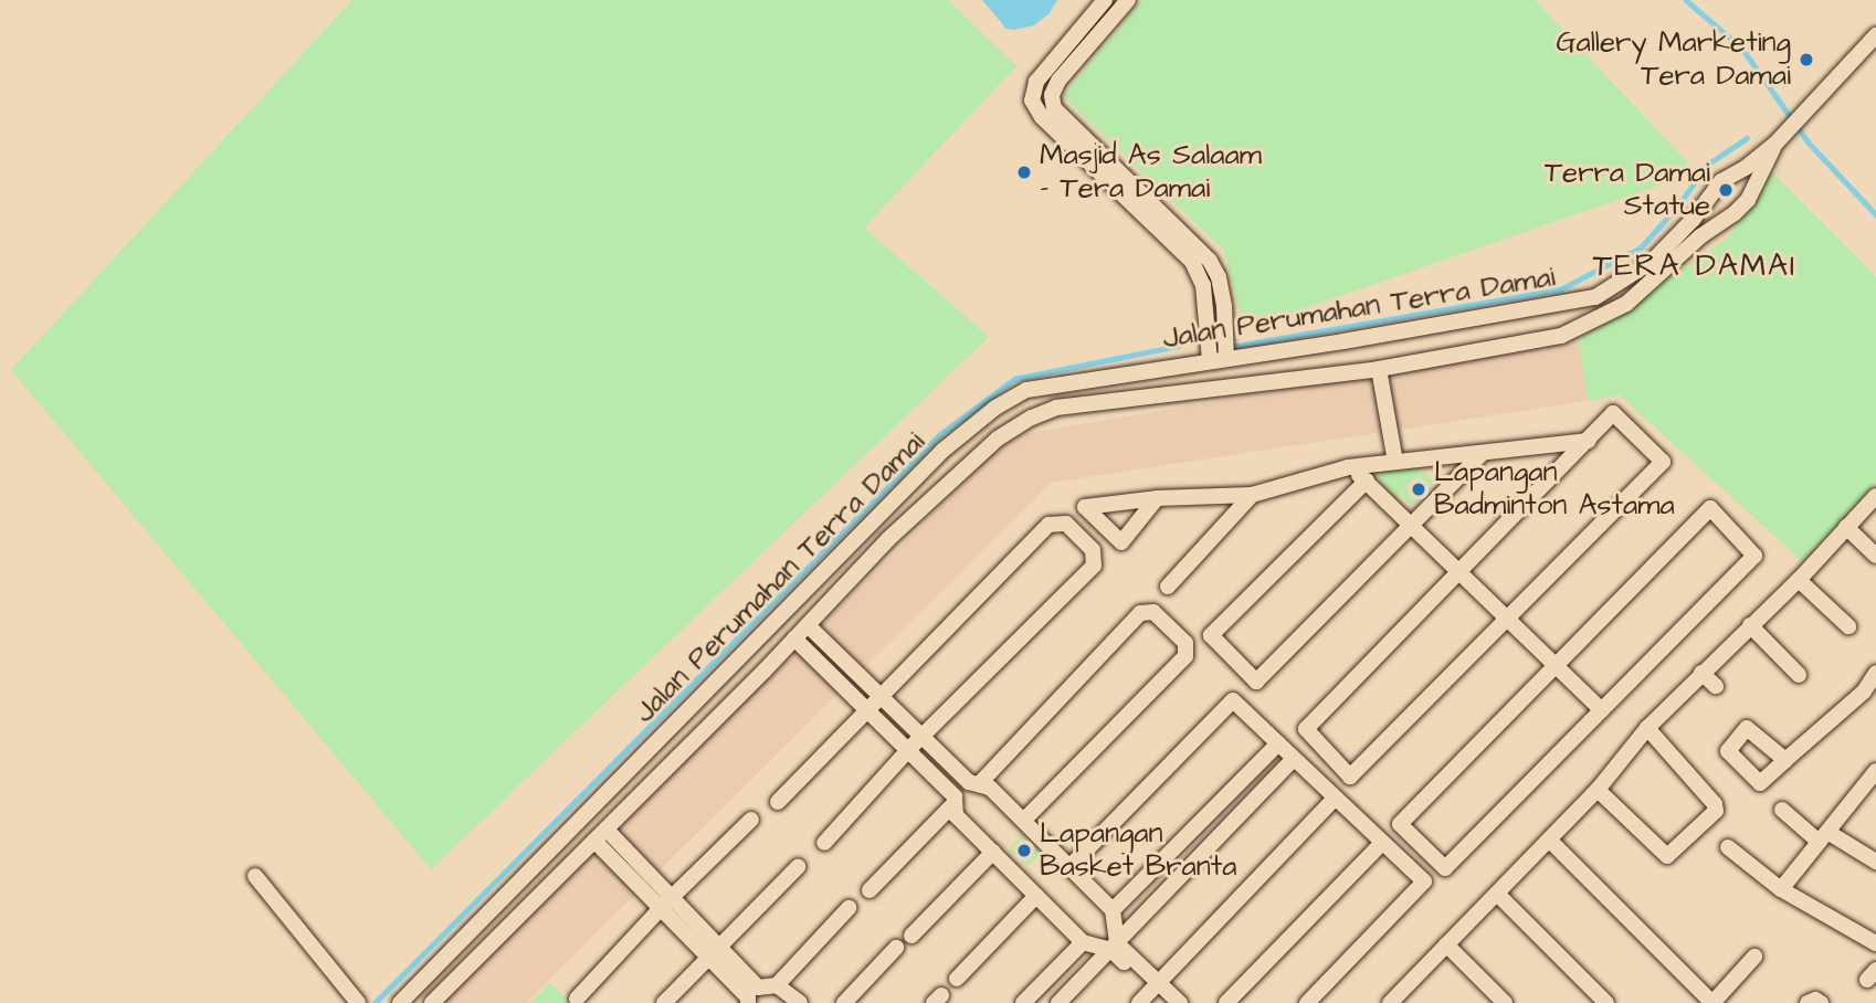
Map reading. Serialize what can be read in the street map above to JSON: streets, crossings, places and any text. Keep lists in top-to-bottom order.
{
  "streets": {
    "street": ["Jalan Perumahan Terra Damai"]
  },
  "districts": ["TERA DAMAI"],
  "places": [
    "Gallery Marketing Tera Damai",
    "Masjid As Salaam - Tera Damai",
    "Terra Damai Statue",
    "Lapangan Badminton Astama",
    "Lapangan Basket Branta"
  ]
}
